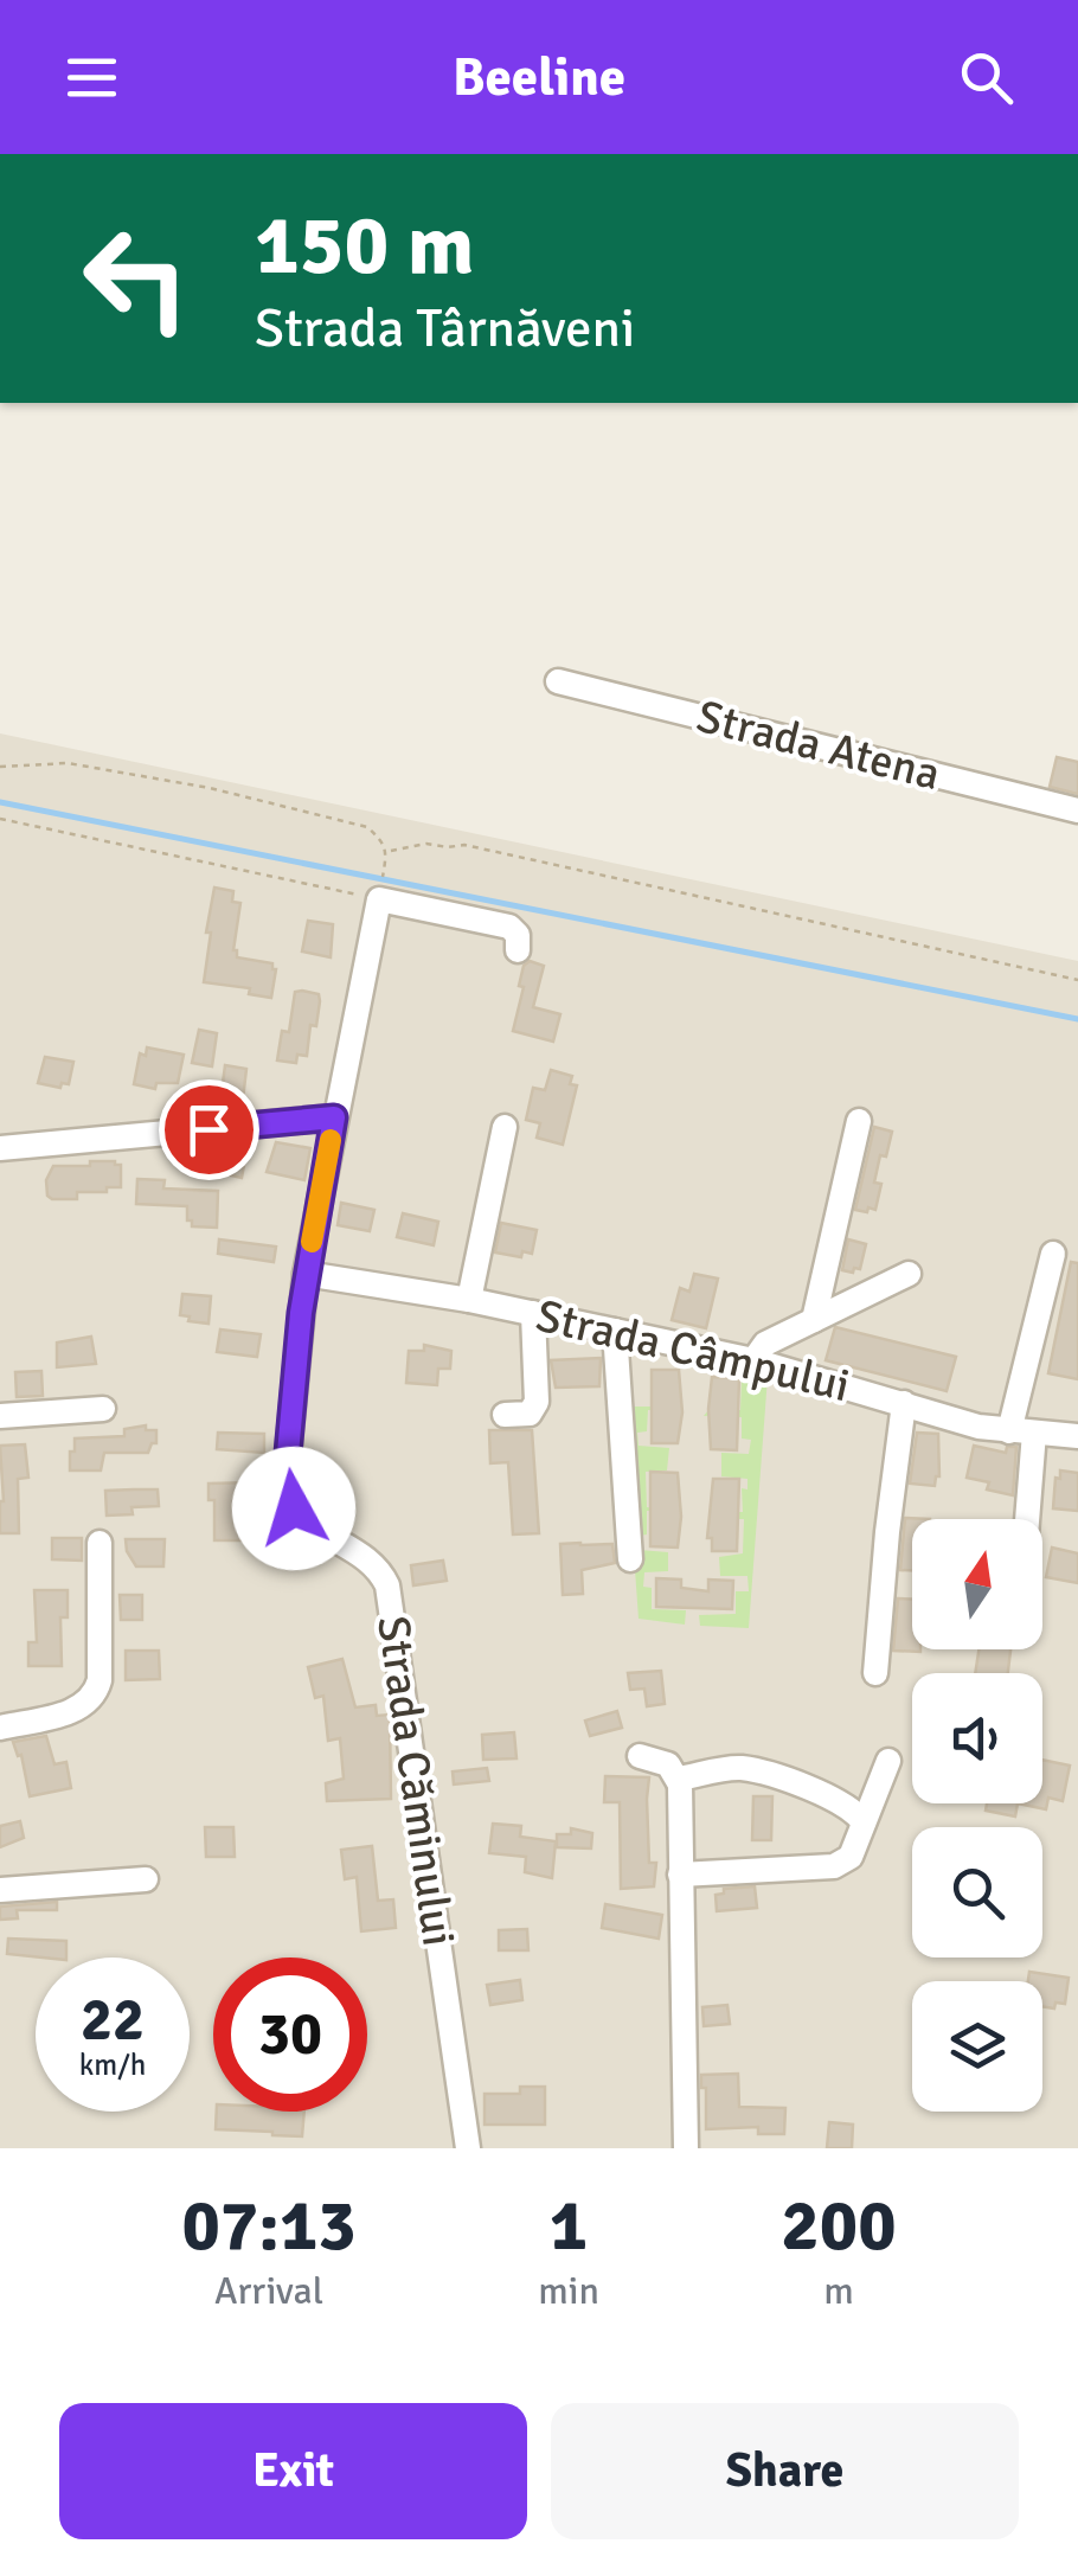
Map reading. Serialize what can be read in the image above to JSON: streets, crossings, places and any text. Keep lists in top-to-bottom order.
{
  "streets": {
    "street": ["Strada Atena", "Strada Câmpului", "Strada Căminului"]
  },
  "crossings": [
    ["Strada Câmpului", "Strada Căminului"]
  ],
  "north": "top",
  "page": {
    "header": "Beeline",
    "turn": ["150 m", "Strada Târnăveni"],
    "speed": "22 km/h",
    "limit": "30",
    "eta": [
      "07:13",
      "Arrival",
      "1",
      "min",
      "200",
      "m"
    ],
    "buttons": ["Exit", "Share"]
  }
}
